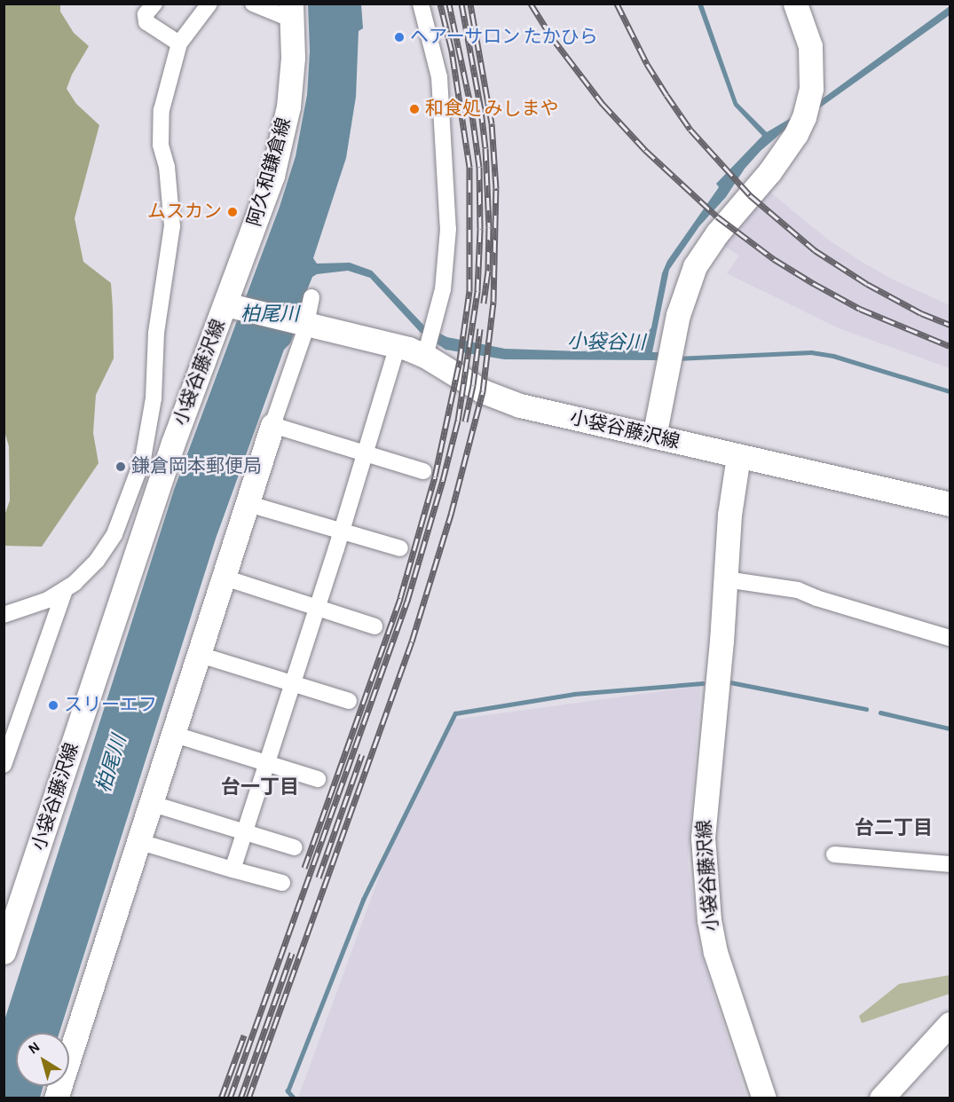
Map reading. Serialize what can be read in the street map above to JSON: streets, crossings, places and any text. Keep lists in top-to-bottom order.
{
  "streets": {
    "main road": ["阿久和鎌倉線", "小袋谷藤沢線"]
  },
  "crossings": [
    ["阿久和鎌倉線", "小袋谷藤沢線"]
  ],
  "districts": ["台一丁目", "台二丁目"],
  "water": ["柏尾川", "小袋谷川"],
  "places": [
    "ヘアーサロン たかひら",
    "和食処 みしまや",
    "ムスカン",
    "鎌倉岡本郵便局",
    "スリーエフ"
  ],
  "north": "top left"
}
